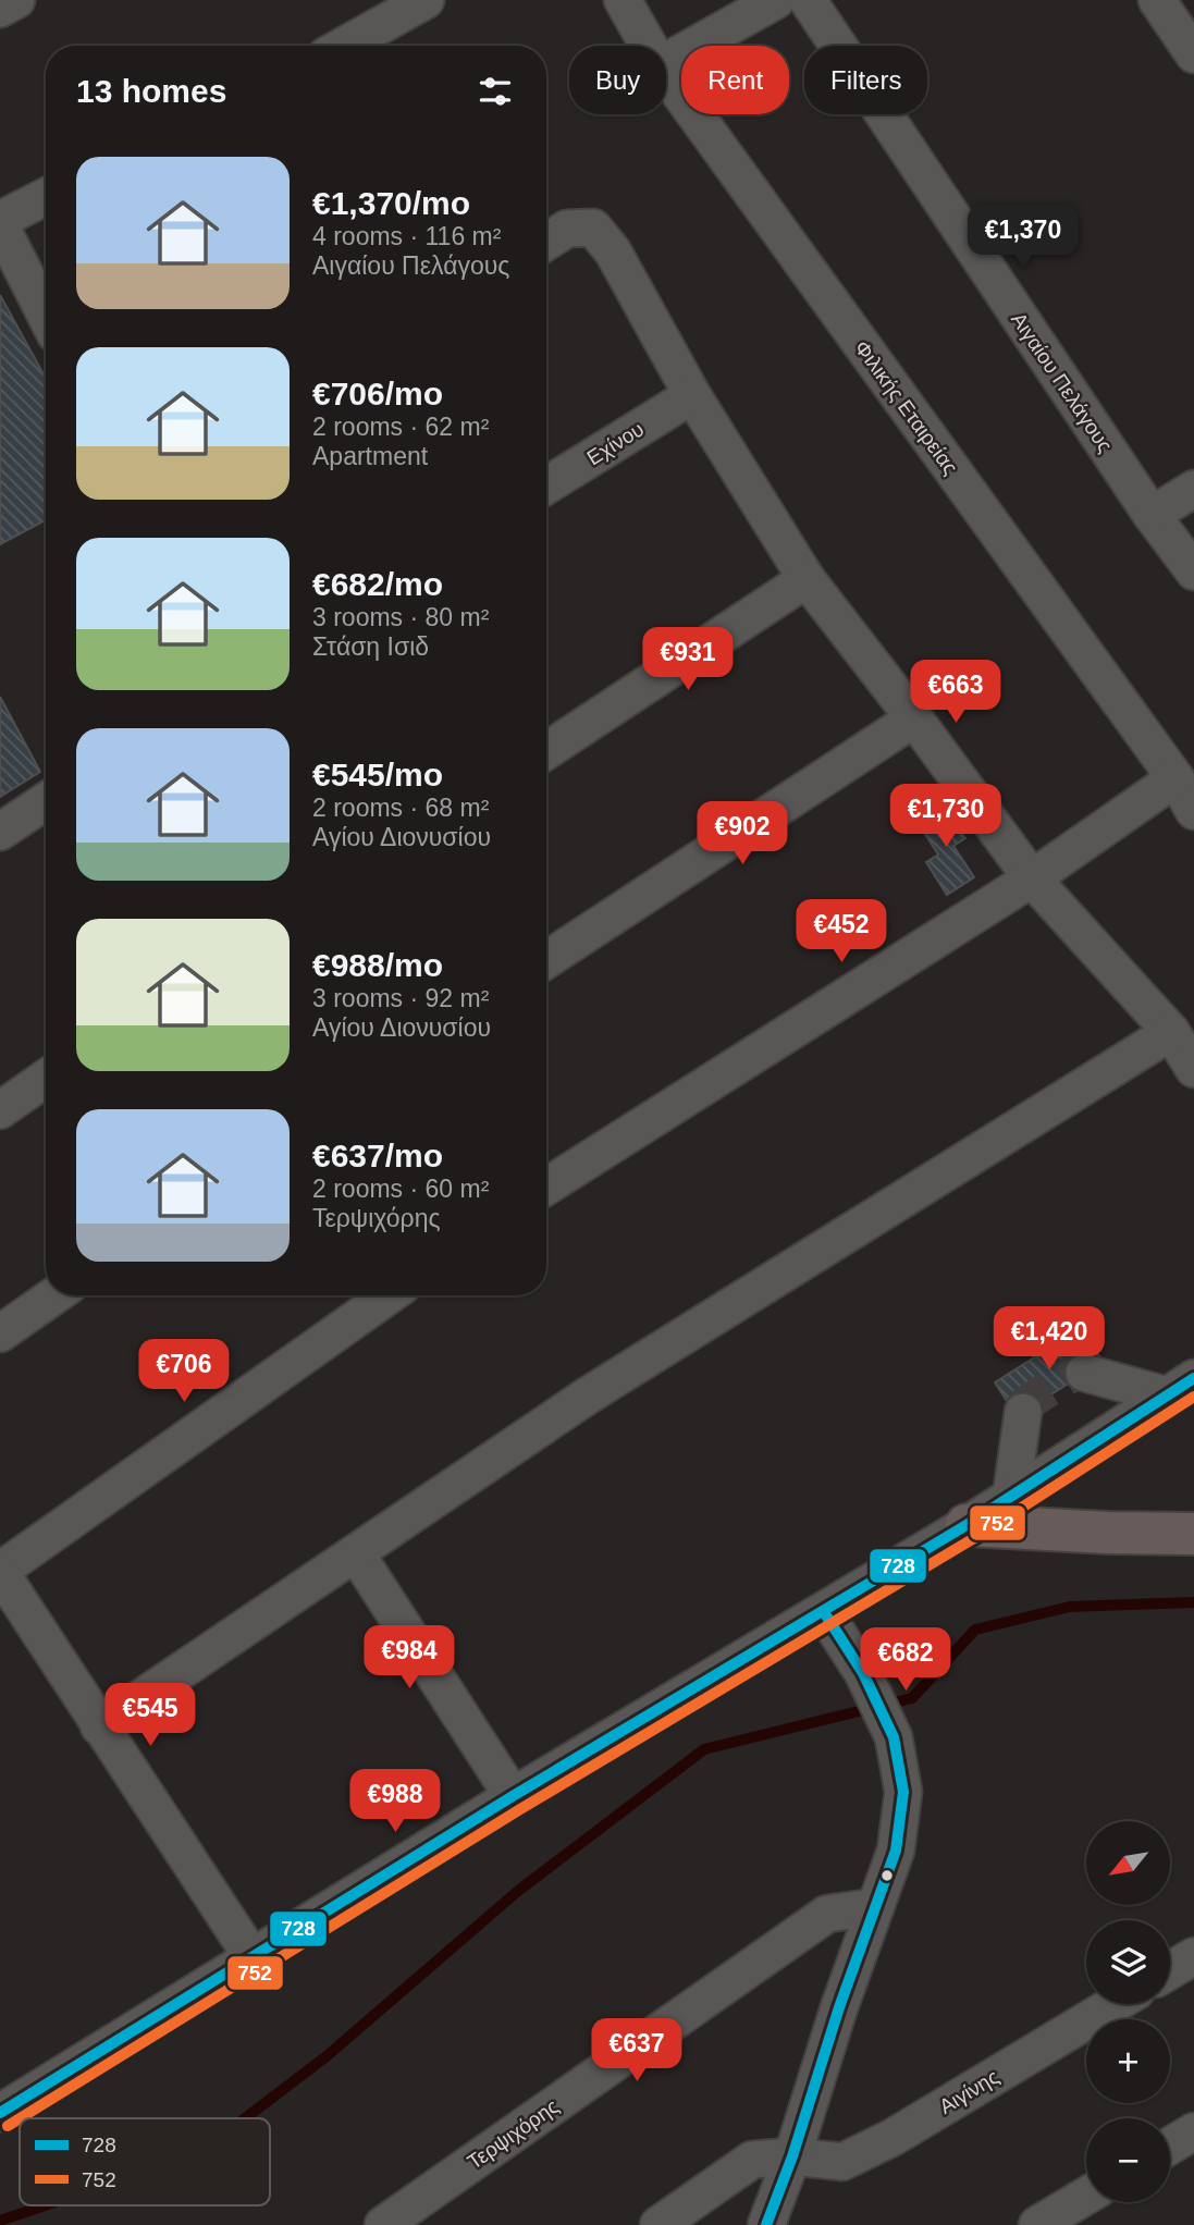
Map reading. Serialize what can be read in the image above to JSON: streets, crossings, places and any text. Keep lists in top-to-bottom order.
{
  "streets": {
    "street": [
      "Αιγαίου Πελάγους",
      "Φιλικής Εταιρείας",
      "Εχίνου",
      "Αιγίνης",
      "Τερψιχόρης"
    ]
  },
  "lines": ["transit line 728", "transit line 752"],
  "legend": ["728", "752"],
  "north": "bottom left",
  "page": {
    "chip": ["Buy", "Rent", "Filters"],
    "heading": "13 homes",
    "list": [
      {
        "name": "€1,370/mo",
        "note": "4 rooms · 116 m² · Αιγαίου Πελάγους"
      },
      {
        "name": "€706/mo",
        "note": "2 rooms · 62 m² · Apartment"
      },
      {
        "name": "€682/mo",
        "note": "3 rooms · 80 m² · Στάση Ισιδ"
      },
      {
        "name": "€545/mo",
        "note": "2 rooms · 68 m² · Αγίου Διονυσίου"
      },
      {
        "name": "€988/mo",
        "note": "3 rooms · 92 m² · Αγίου Διονυσίου"
      },
      {
        "name": "€637/mo",
        "note": "2 rooms · 60 m² · Τερψιχόρης"
      }
    ],
    "price": [
      "€1,370",
      "€931",
      "€663",
      "€1,730",
      "€902",
      "€452",
      "€1,420",
      "€706",
      "€984",
      "€682",
      "€545",
      "€988",
      "€637"
    ],
    "map_buttons": ["+", "−"]
  }
}
